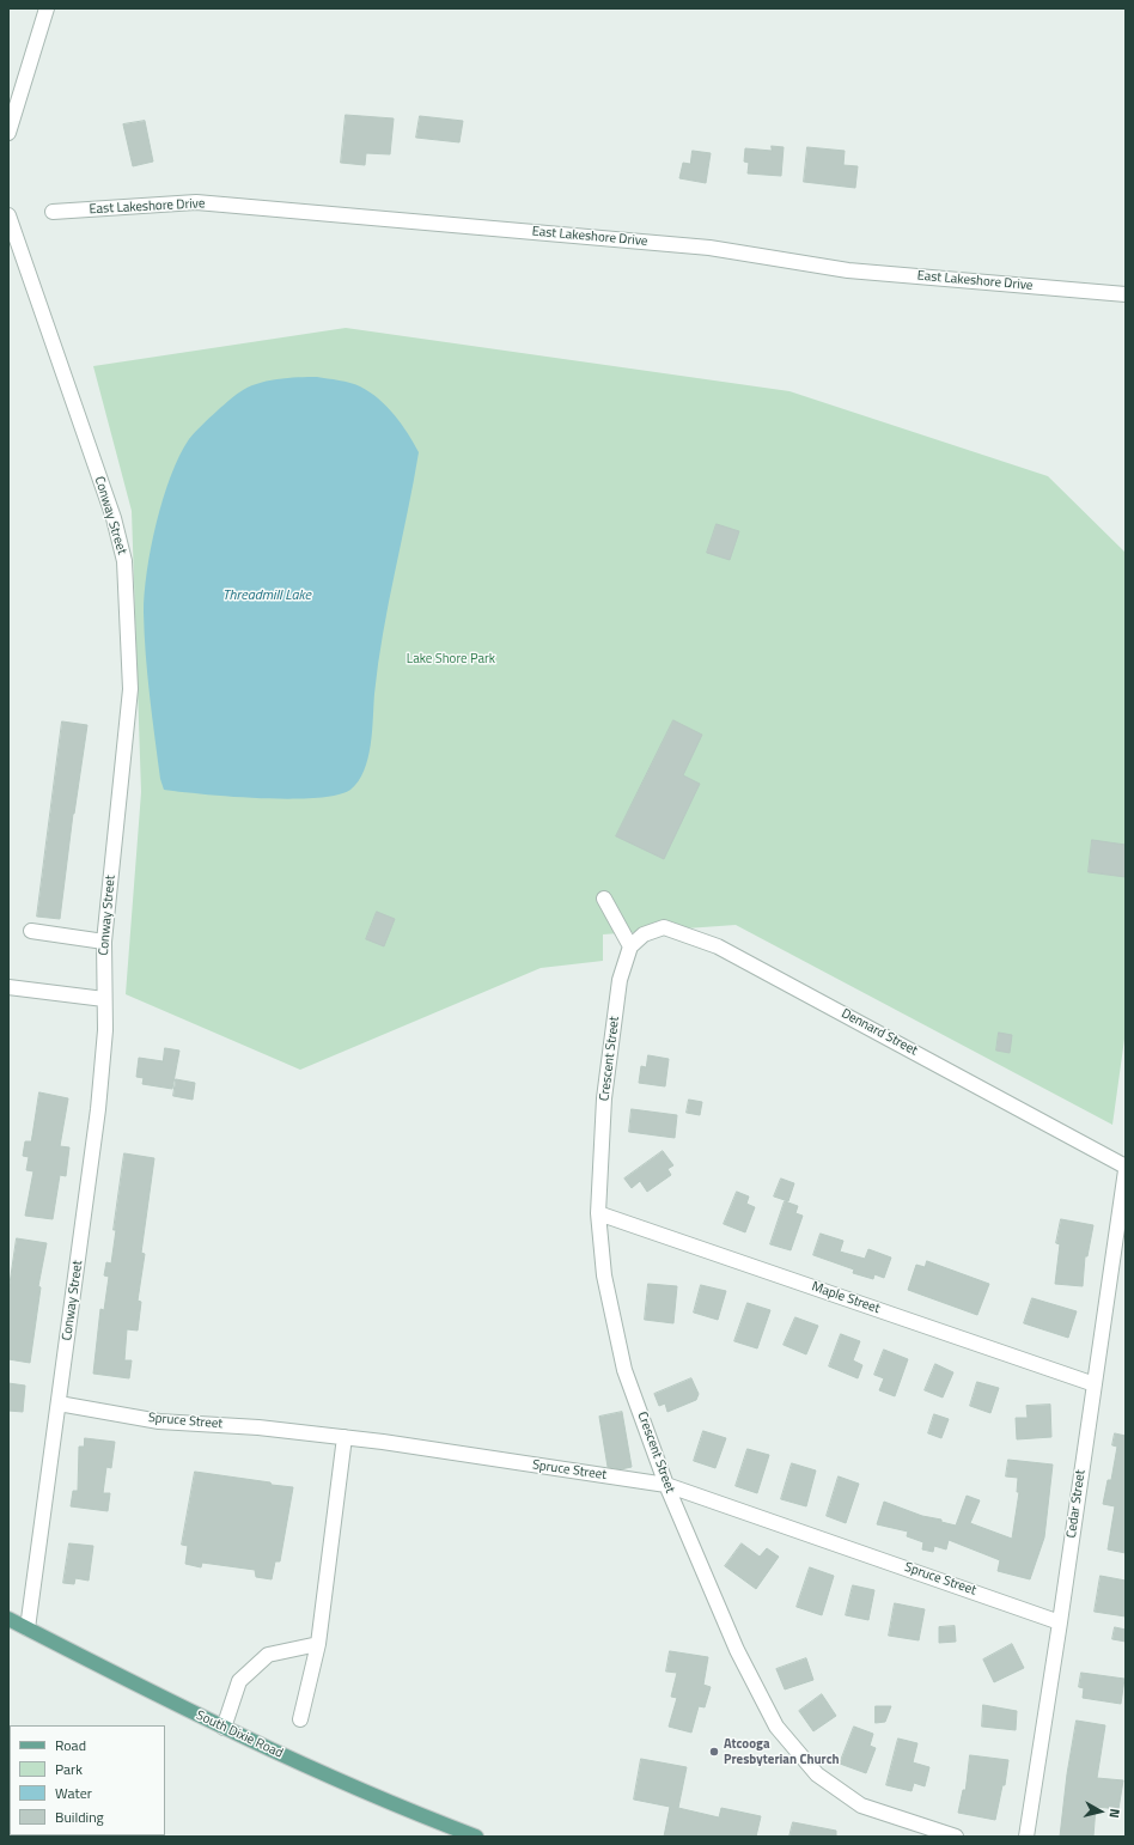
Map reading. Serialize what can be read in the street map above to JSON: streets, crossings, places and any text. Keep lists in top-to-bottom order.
{
  "streets": {
    "main road": ["South Dixie Road"],
    "street": [
      "East Lakeshore Drive",
      "Conway Street",
      "Dennard Street",
      "Crescent Street",
      "Maple Street",
      "Spruce Street",
      "Cedar Street"
    ]
  },
  "crossings": [
    ["Conway Street", "Spruce Street"],
    ["Conway Street", "South Dixie Road"],
    ["Dennard Street", "Crescent Street"],
    ["Dennard Street", "Cedar Street"],
    ["Crescent Street", "Maple Street"],
    ["Crescent Street", "Spruce Street"],
    ["Maple Street", "Cedar Street"],
    ["Spruce Street", "Cedar Street"]
  ],
  "water": ["Threadmill Lake"],
  "parks": ["Lake Shore Park"],
  "places": ["Atcooga Presbyterian Church"],
  "legend": [
    "Road",
    "Park",
    "Water",
    "Building"
  ],
  "north": "right"
}
